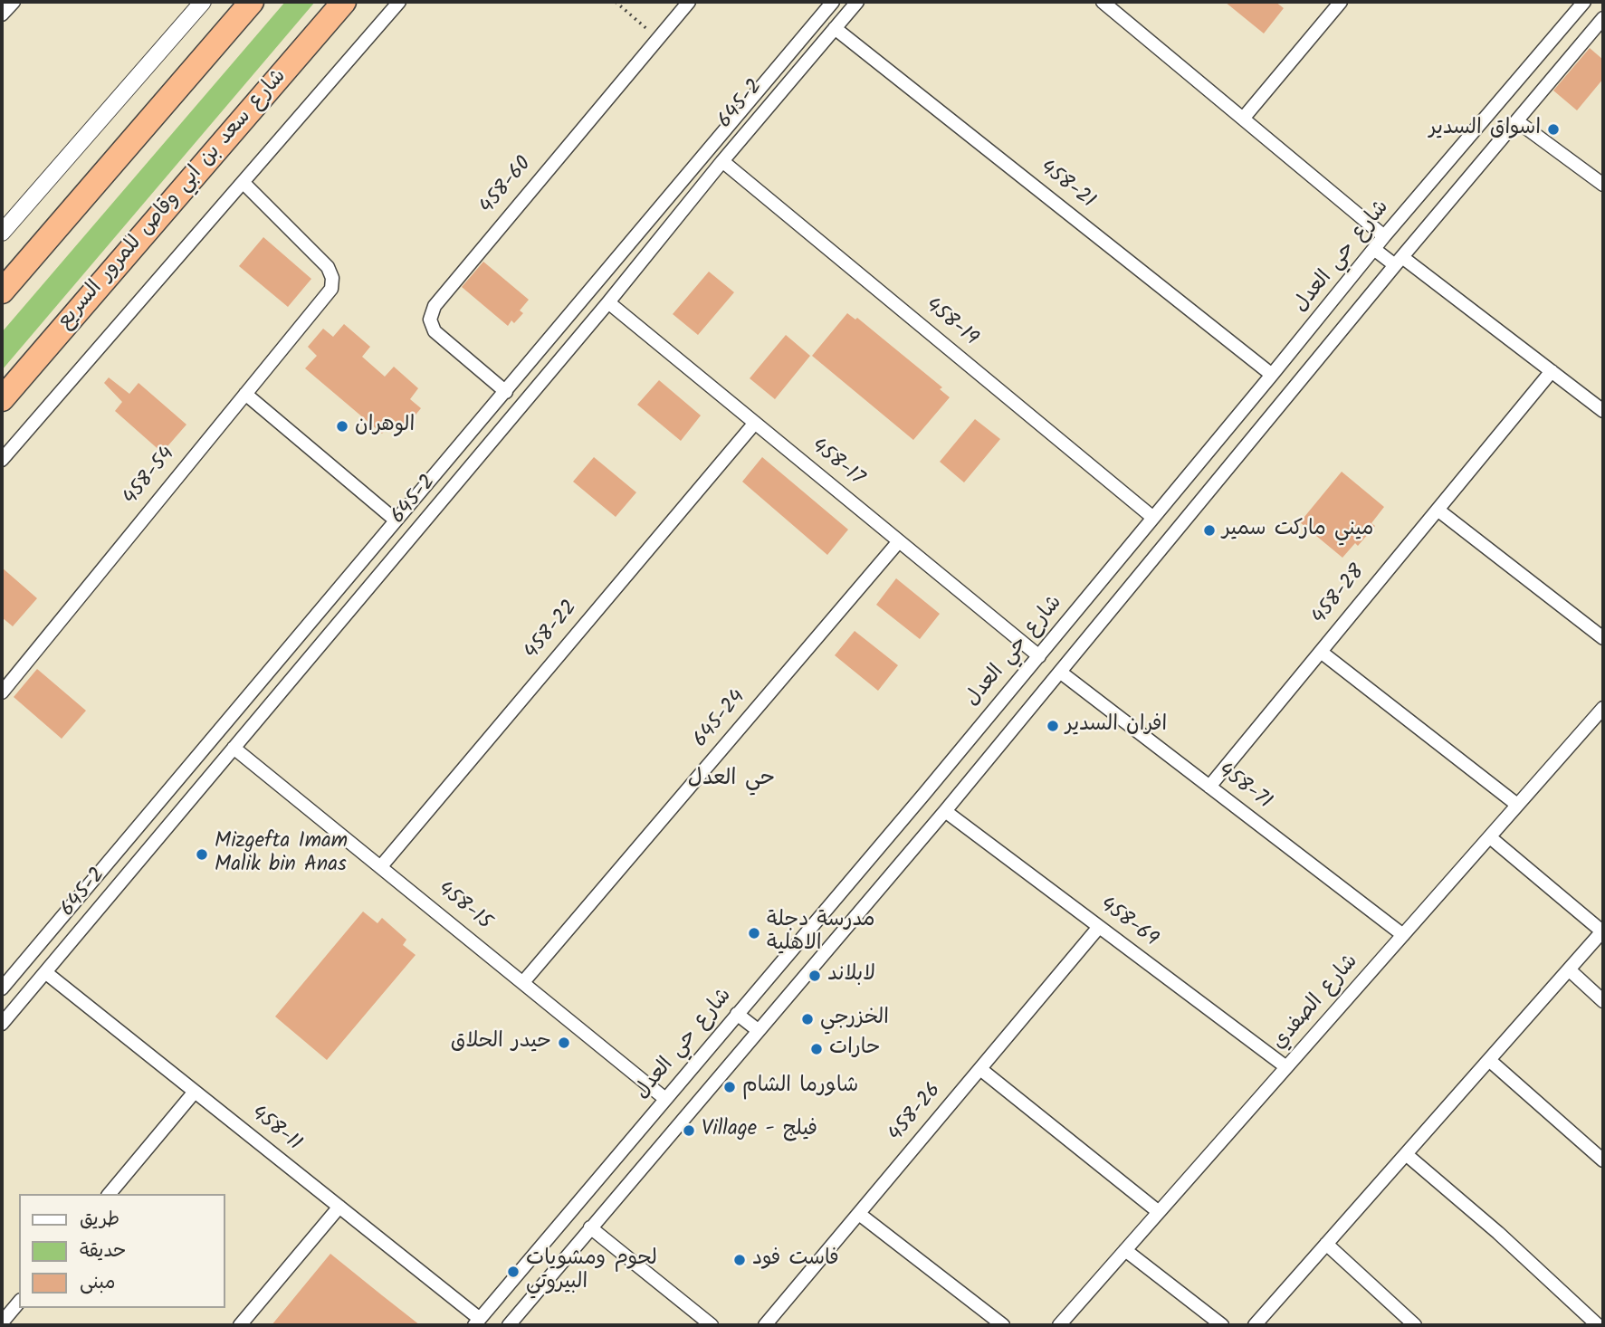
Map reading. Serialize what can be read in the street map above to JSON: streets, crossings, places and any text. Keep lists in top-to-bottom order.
{
  "streets": {
    "highway": ["شارع سعد بن ابي وقاص للمرور السريع"],
    "street": [
      "645-2",
      "458-21",
      "458-60",
      "شارع حي العدل",
      "458-19",
      "458-17",
      "458-54",
      "458-28",
      "458-22",
      "645-24",
      "458-71",
      "458-15",
      "458-69",
      "شارع الصفدي",
      "458-26",
      "458-11"
    ]
  },
  "crossings": [
    ["645-2", "458-21"],
    ["645-2", "458-60"],
    ["645-2", "458-19"],
    ["645-2", "458-17"],
    ["645-2", "458-15"],
    ["645-2", "458-11"],
    ["458-21", "شارع حي العدل"],
    ["شارع حي العدل", "458-19"],
    ["شارع حي العدل", "458-17"],
    ["شارع حي العدل", "458-15"],
    ["شارع حي العدل", "458-11"],
    ["458-17", "458-22"],
    ["458-17", "645-24"],
    ["458-28", "458-71"],
    ["458-22", "458-15"],
    ["645-24", "458-15"],
    ["458-71", "شارع الصفدي"],
    ["458-69", "شارع الصفدي"],
    ["458-69", "458-26"]
  ],
  "districts": ["حي العدل"],
  "places": [
    "اسواق السدير",
    "الوهران",
    "ميني ماركت سمير",
    "افران السدير",
    "Mizgefta Imam Malik bin Anas",
    "مدرسة دجلة الاهلية",
    "لابلاند",
    "الخزرجي",
    "حيدر الحلاق",
    "حارات",
    "شاورما الشام",
    "Village - فيلج",
    "فاست فود",
    "لحوم ومشويات البيروتي"
  ],
  "legend": ["طريق", "حديقة", "مبنى"]
}
